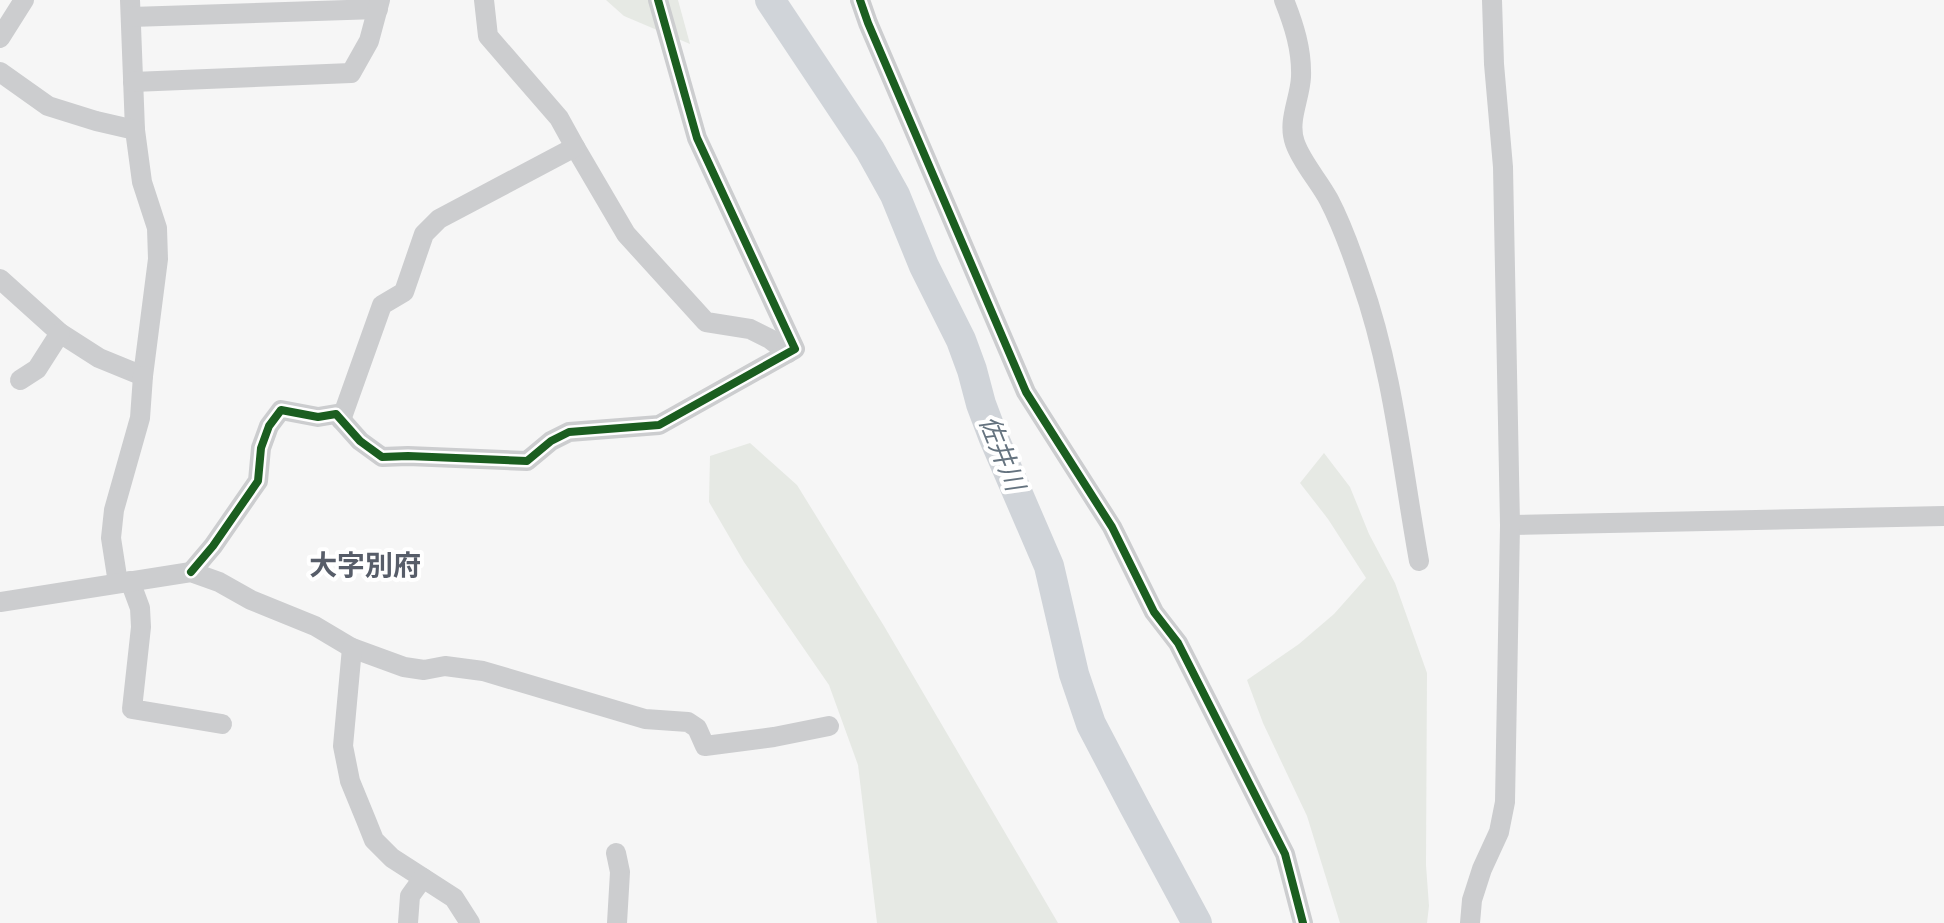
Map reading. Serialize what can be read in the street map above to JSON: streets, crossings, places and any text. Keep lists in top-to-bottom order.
{
  "districts": ["大字別府"],
  "water": ["佐井川"]
}
